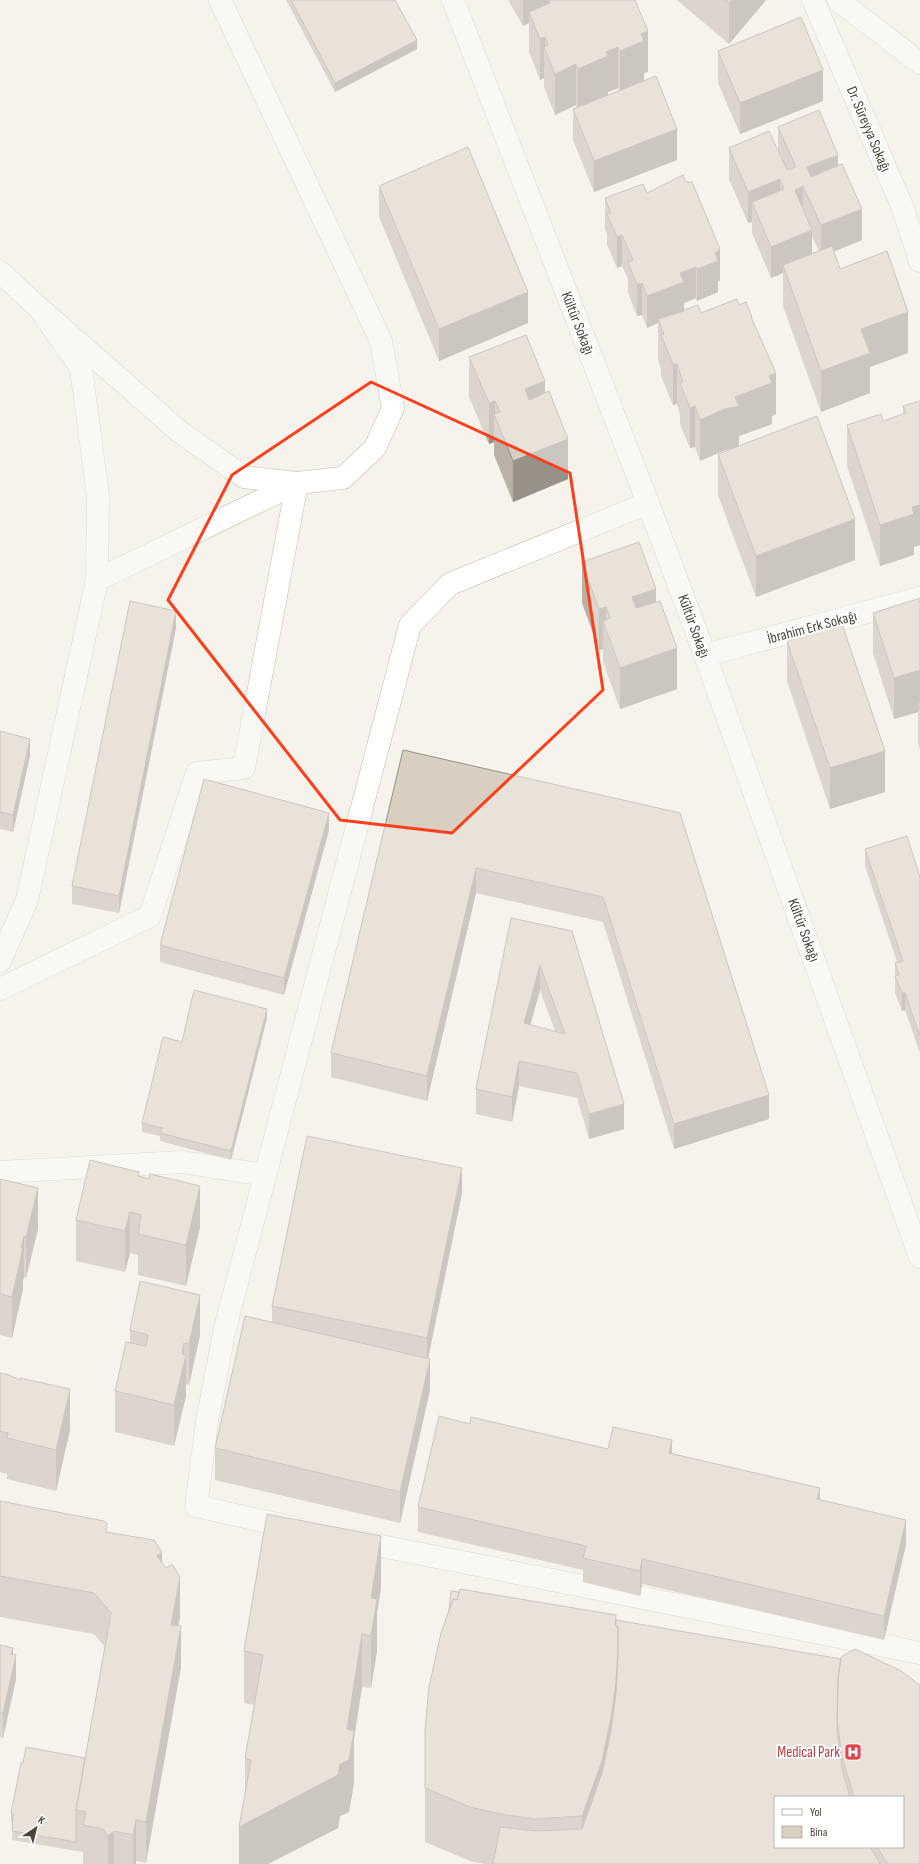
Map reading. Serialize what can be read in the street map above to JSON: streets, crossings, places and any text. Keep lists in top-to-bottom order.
{
  "streets": {
    "street": ["Dr. Süreyya Sokağı", "Kültür Sokağı", "İbrahim Erk Sokağı"]
  },
  "crossings": [
    ["Kültür Sokağı", "İbrahim Erk Sokağı"]
  ],
  "places": {
    "hospital": ["Medical Park"]
  },
  "legend": ["Yol", "Bina"],
  "north": "top right"
}
